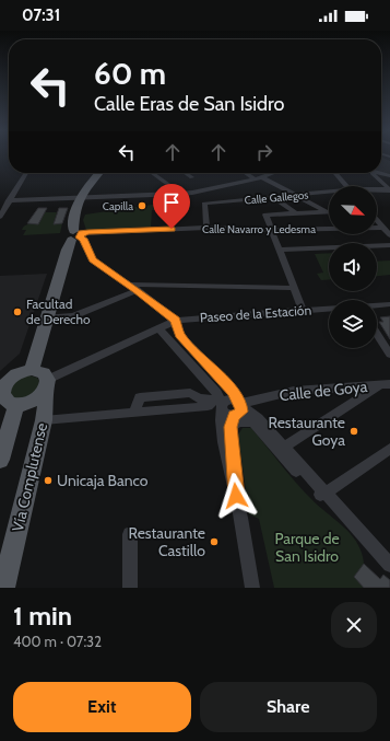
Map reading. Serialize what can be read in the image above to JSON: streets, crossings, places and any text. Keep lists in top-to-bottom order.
{
  "streets": {
    "main road": ["Vía Complutense"],
    "street": [
      "Calle Gallegos",
      "Calle Navarro y Ledesma",
      "Paseo de la Estación",
      "Calle de Goya"
    ]
  },
  "crossings": [
    ["Paseo de la Estación", "Vía Complutense"]
  ],
  "parks": ["Parque de San Isidro"],
  "places": [
    "Capilla",
    "Facultad de Derecho",
    "Restaurante Goya",
    "Unicaja Banco",
    "Restaurante Castillo"
  ],
  "north": "bottom right",
  "page": {
    "status": "07:31",
    "turn": ["60 m", "Calle Eras de San Isidro"],
    "heading": ["1 min", "400 m · 07:32"],
    "buttons": ["Exit", "Share"]
  }
}
